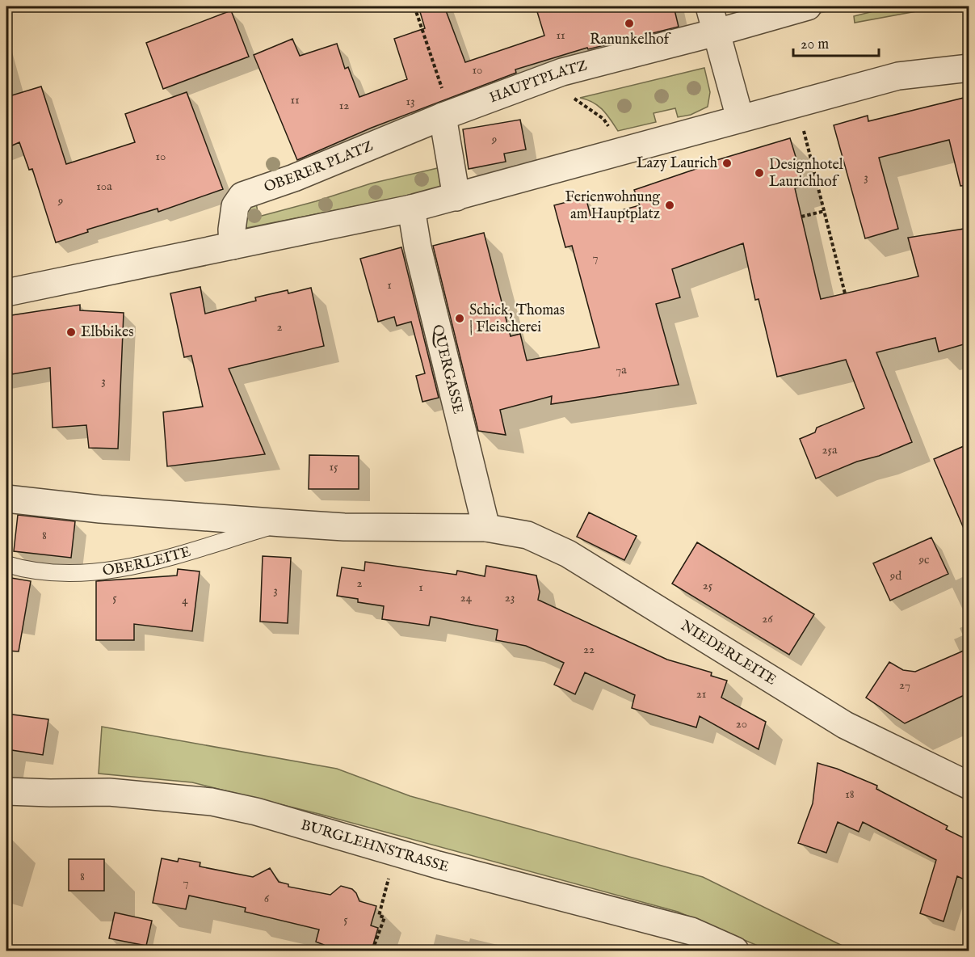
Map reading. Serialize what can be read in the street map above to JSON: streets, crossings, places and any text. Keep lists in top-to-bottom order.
{
  "streets": {
    "street": [
      "HAUPTPLATZ",
      "OBERER PLATZ",
      "QUERGASSE",
      "OBERLEITE",
      "NIEDERLEITE",
      "BURGLEHNSTRASSE"
    ]
  },
  "crossings": [
    ["HAUPTPLATZ", "OBERER PLATZ"],
    ["QUERGASSE", "OBERLEITE"],
    ["QUERGASSE", "NIEDERLEITE"],
    ["OBERLEITE", "NIEDERLEITE"]
  ],
  "places": [
    "Ranunkelhof",
    "Lazy Laurich",
    "Designhotel Laurichhof",
    "Ferienwohnung am Hauptplatz",
    "Schick, Thomas | Fleischerei",
    "Elbbikes"
  ],
  "house_numbers": [
    "11",
    "10",
    "11",
    "13",
    "12",
    "9",
    "10",
    "3",
    "10a",
    "9",
    "7",
    "1",
    "2",
    "7a",
    "3",
    "25a",
    "15",
    "8",
    "9c",
    "9d",
    "2",
    "25",
    "1",
    "3",
    "5",
    "24",
    "23",
    "4",
    "26",
    "22",
    "27",
    "21",
    "20",
    "18",
    "8",
    "7",
    "6",
    "5"
  ],
  "scale_bar": "20 m"
}
